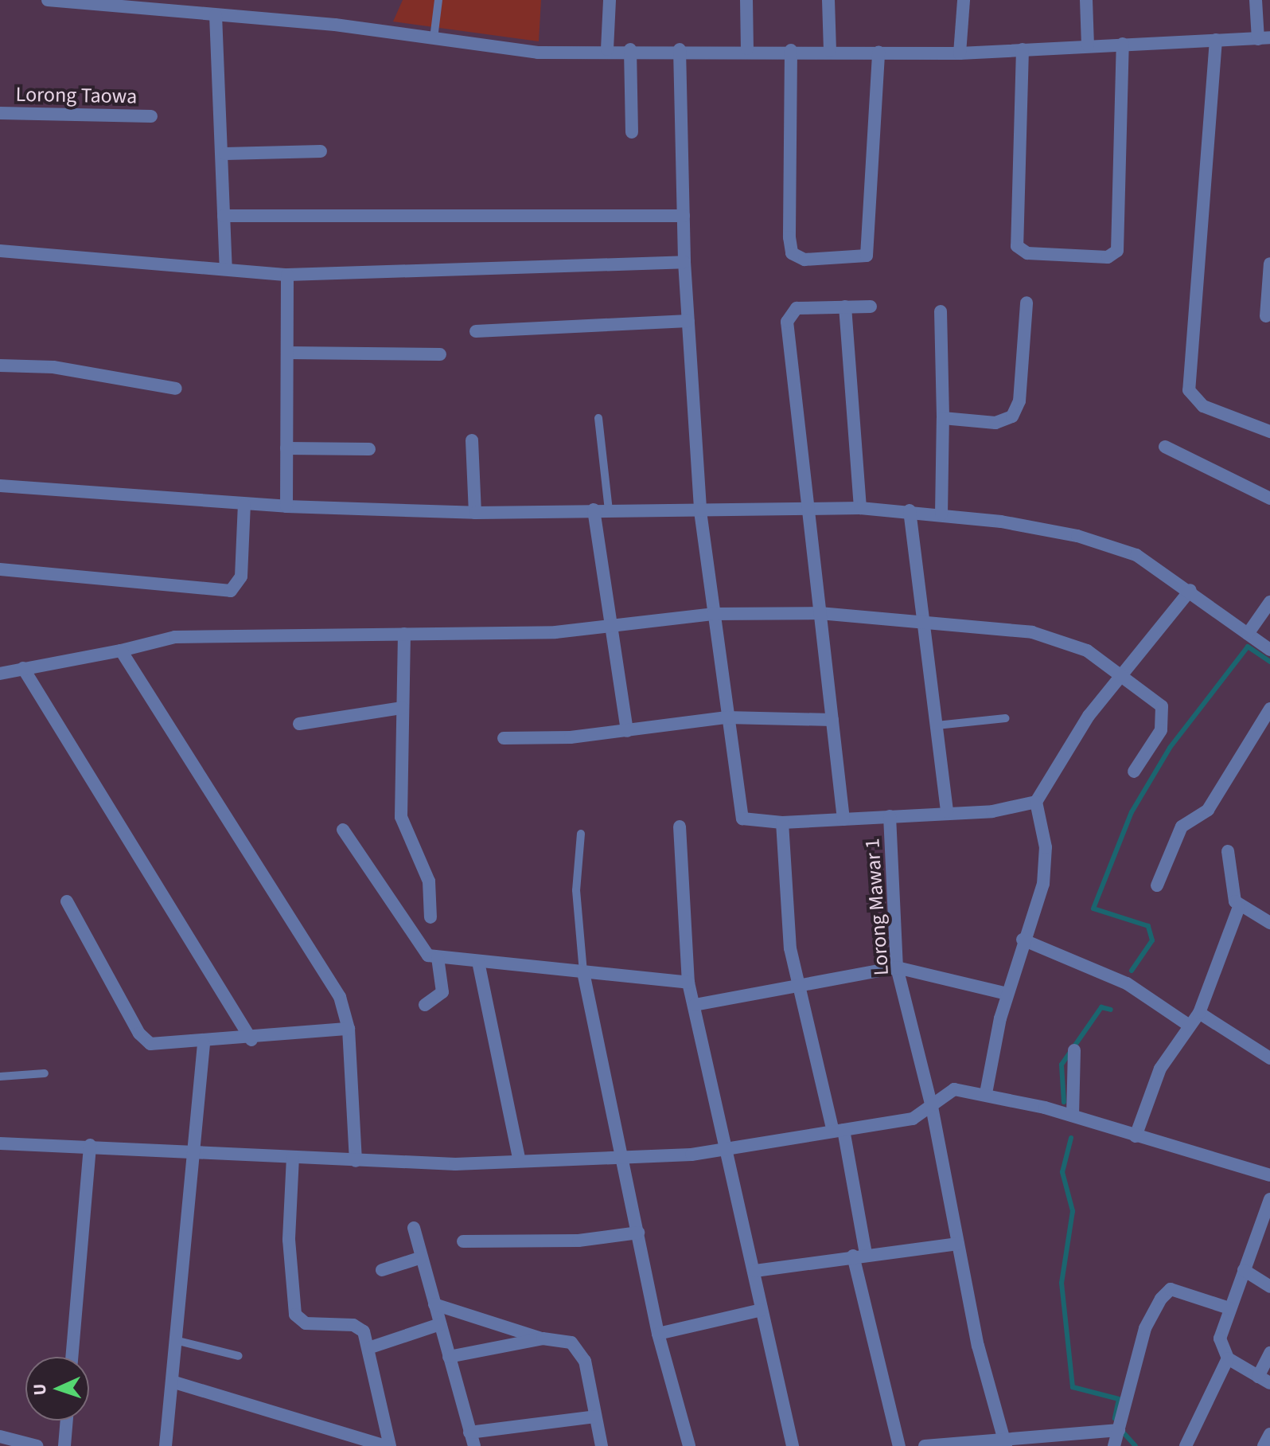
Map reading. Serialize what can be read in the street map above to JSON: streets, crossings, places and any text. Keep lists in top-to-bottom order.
{
  "streets": {
    "street": ["Lorong Taowa", "Lorong Mawar 1"]
  },
  "north": "left"
}
